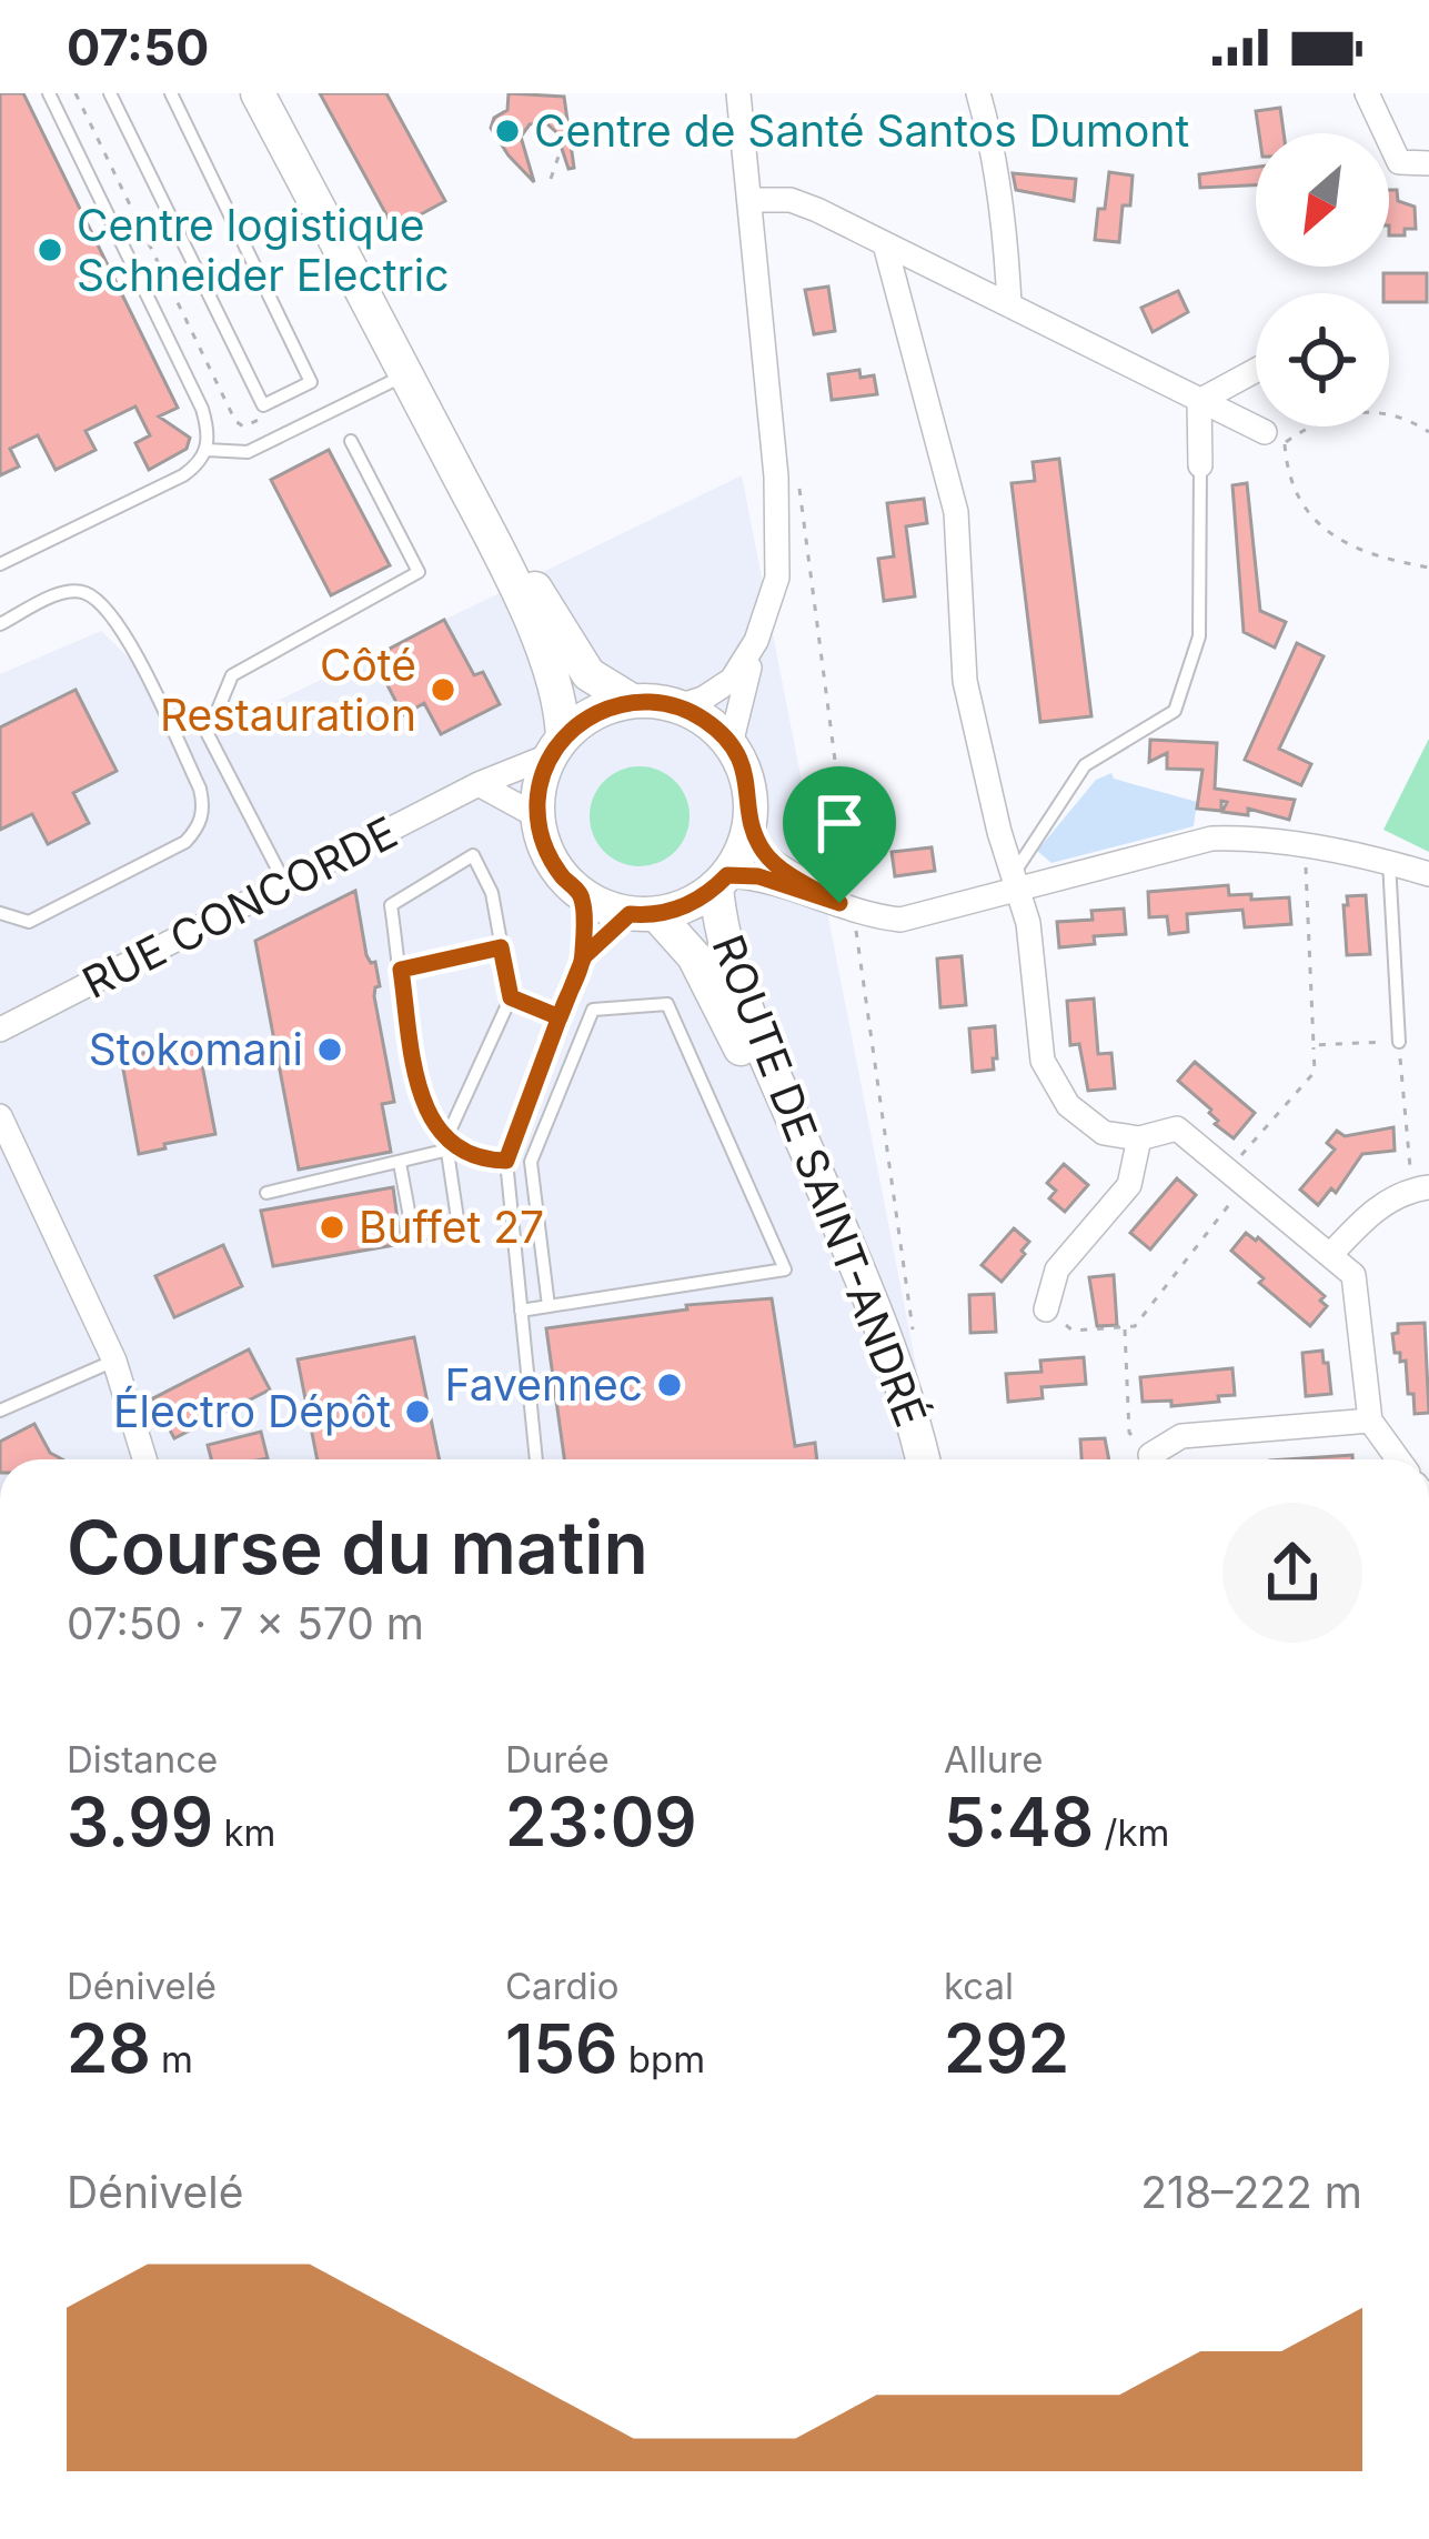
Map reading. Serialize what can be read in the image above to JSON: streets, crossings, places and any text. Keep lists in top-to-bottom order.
{
  "streets": {
    "main road": ["ROUTE DE SAINT-ANDRÉ"],
    "street": ["RUE CONCORDE"]
  },
  "crossings": [
    ["RUE CONCORDE", "ROUTE DE SAINT-ANDRÉ"]
  ],
  "places": [
    "Centre de Santé Santos Dumont",
    "Centre logistique Schneider Electric",
    "Côté Restauration",
    "Stokomani",
    "Buffet 27",
    "Favennec",
    "Électro Dépôt"
  ],
  "north": "bottom left",
  "page": {
    "status": "07:50",
    "heading": ["Course du matin", "07:50 · 7 × 570 m"],
    "stats": [
      ["Distance", "3.99 km"],
      ["Durée", "23:09"],
      ["Allure", "5:48 /km"],
      ["Dénivelé", "28 m"],
      ["Cardio", "156 bpm"],
      ["kcal", "292"]
    ],
    "chart": ["Dénivelé", "218–222 m"]
  }
}
